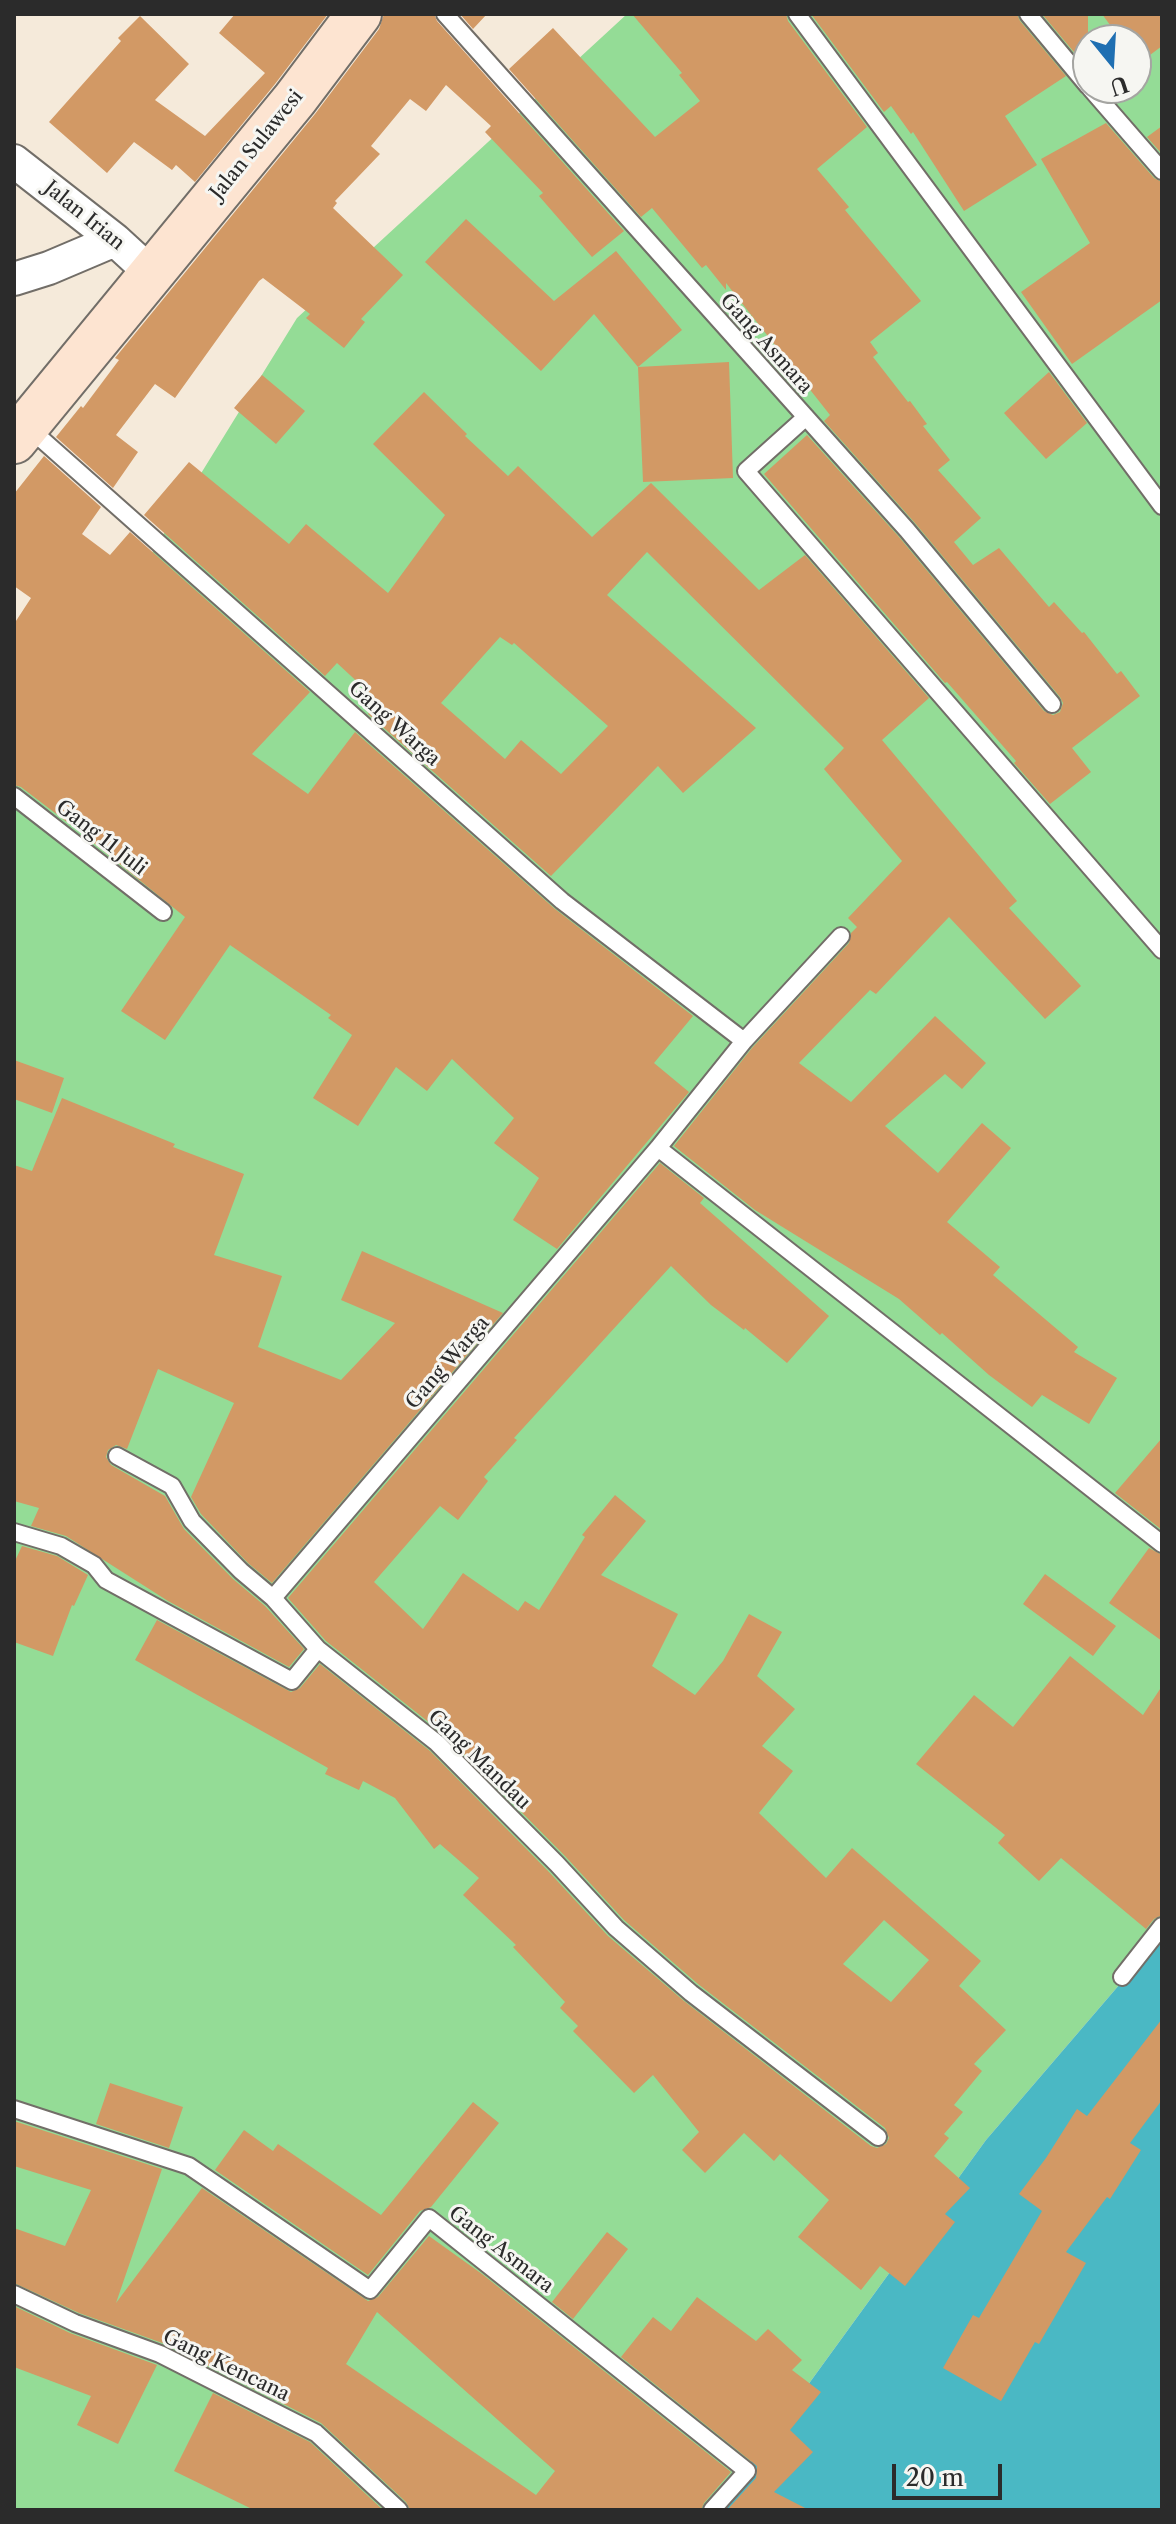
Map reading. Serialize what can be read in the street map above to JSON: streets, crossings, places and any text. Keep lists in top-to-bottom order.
{
  "streets": {
    "street": ["Jalan Sulawesi", "Jalan Irian"],
    "lane": [
      "Gang Asmara",
      "Gang Warga",
      "Gang 11 Juli",
      "Gang Mandau",
      "Gang Kencana"
    ]
  },
  "crossings": [
    ["Jalan Sulawesi", "Jalan Irian"],
    ["Jalan Sulawesi", "Gang Warga"],
    ["Gang Warga", "Gang Mandau"]
  ],
  "scale_bar": "20 m",
  "north": "bottom"
}
